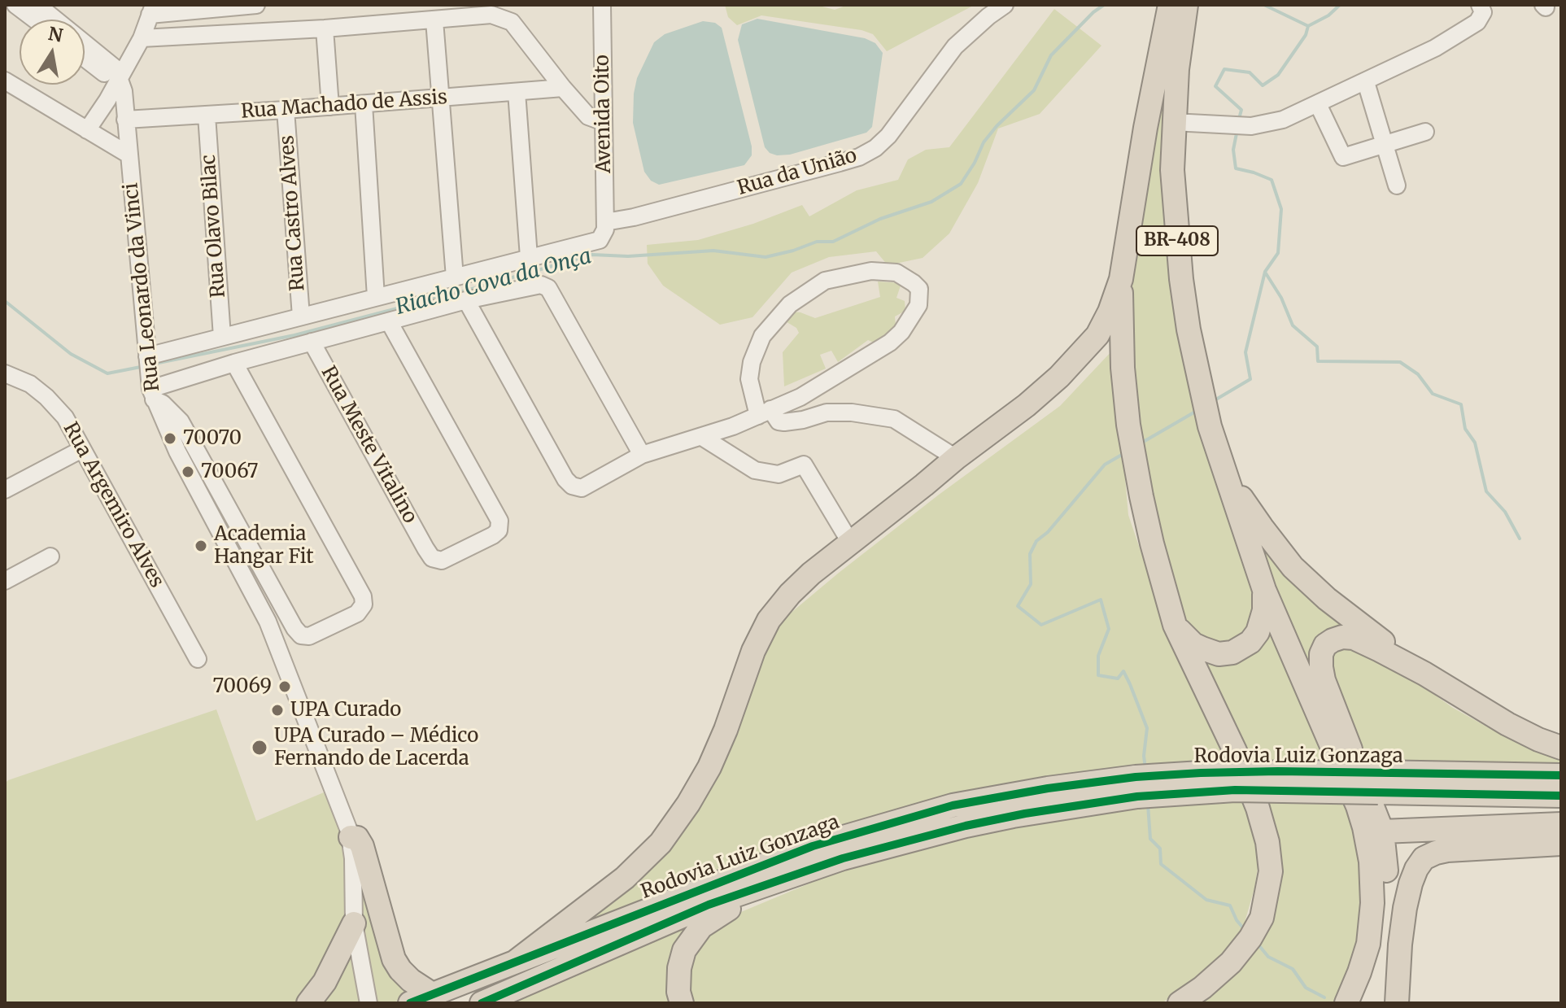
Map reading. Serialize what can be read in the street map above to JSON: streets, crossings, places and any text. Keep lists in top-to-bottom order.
{
  "streets": {
    "highway": ["BR-408", "Rodovia Luiz Gonzaga"],
    "street": [
      "Rua Machado de Assis",
      "Avenida Oito",
      "Rua da União",
      "Rua Castro Alves",
      "Rua Olavo Bilac",
      "Rua Leonardo da Vinci",
      "Rua Meste Vitalino",
      "Rua Argemiro Alves"
    ]
  },
  "crossings": [
    ["Rua Machado de Assis", "Rua Castro Alves"],
    ["Rua Machado de Assis", "Rua Olavo Bilac"],
    ["Rua Machado de Assis", "Rua Leonardo da Vinci"],
    ["Avenida Oito", "Rua da União"]
  ],
  "water": ["Riacho Cova da Onça"],
  "places": [
    "70070",
    "70067",
    "Academia Hangar Fit",
    "70069",
    "UPA Curado",
    "UPA Curado – Médico Fernando de Lacerda"
  ],
  "north": "top"
}
